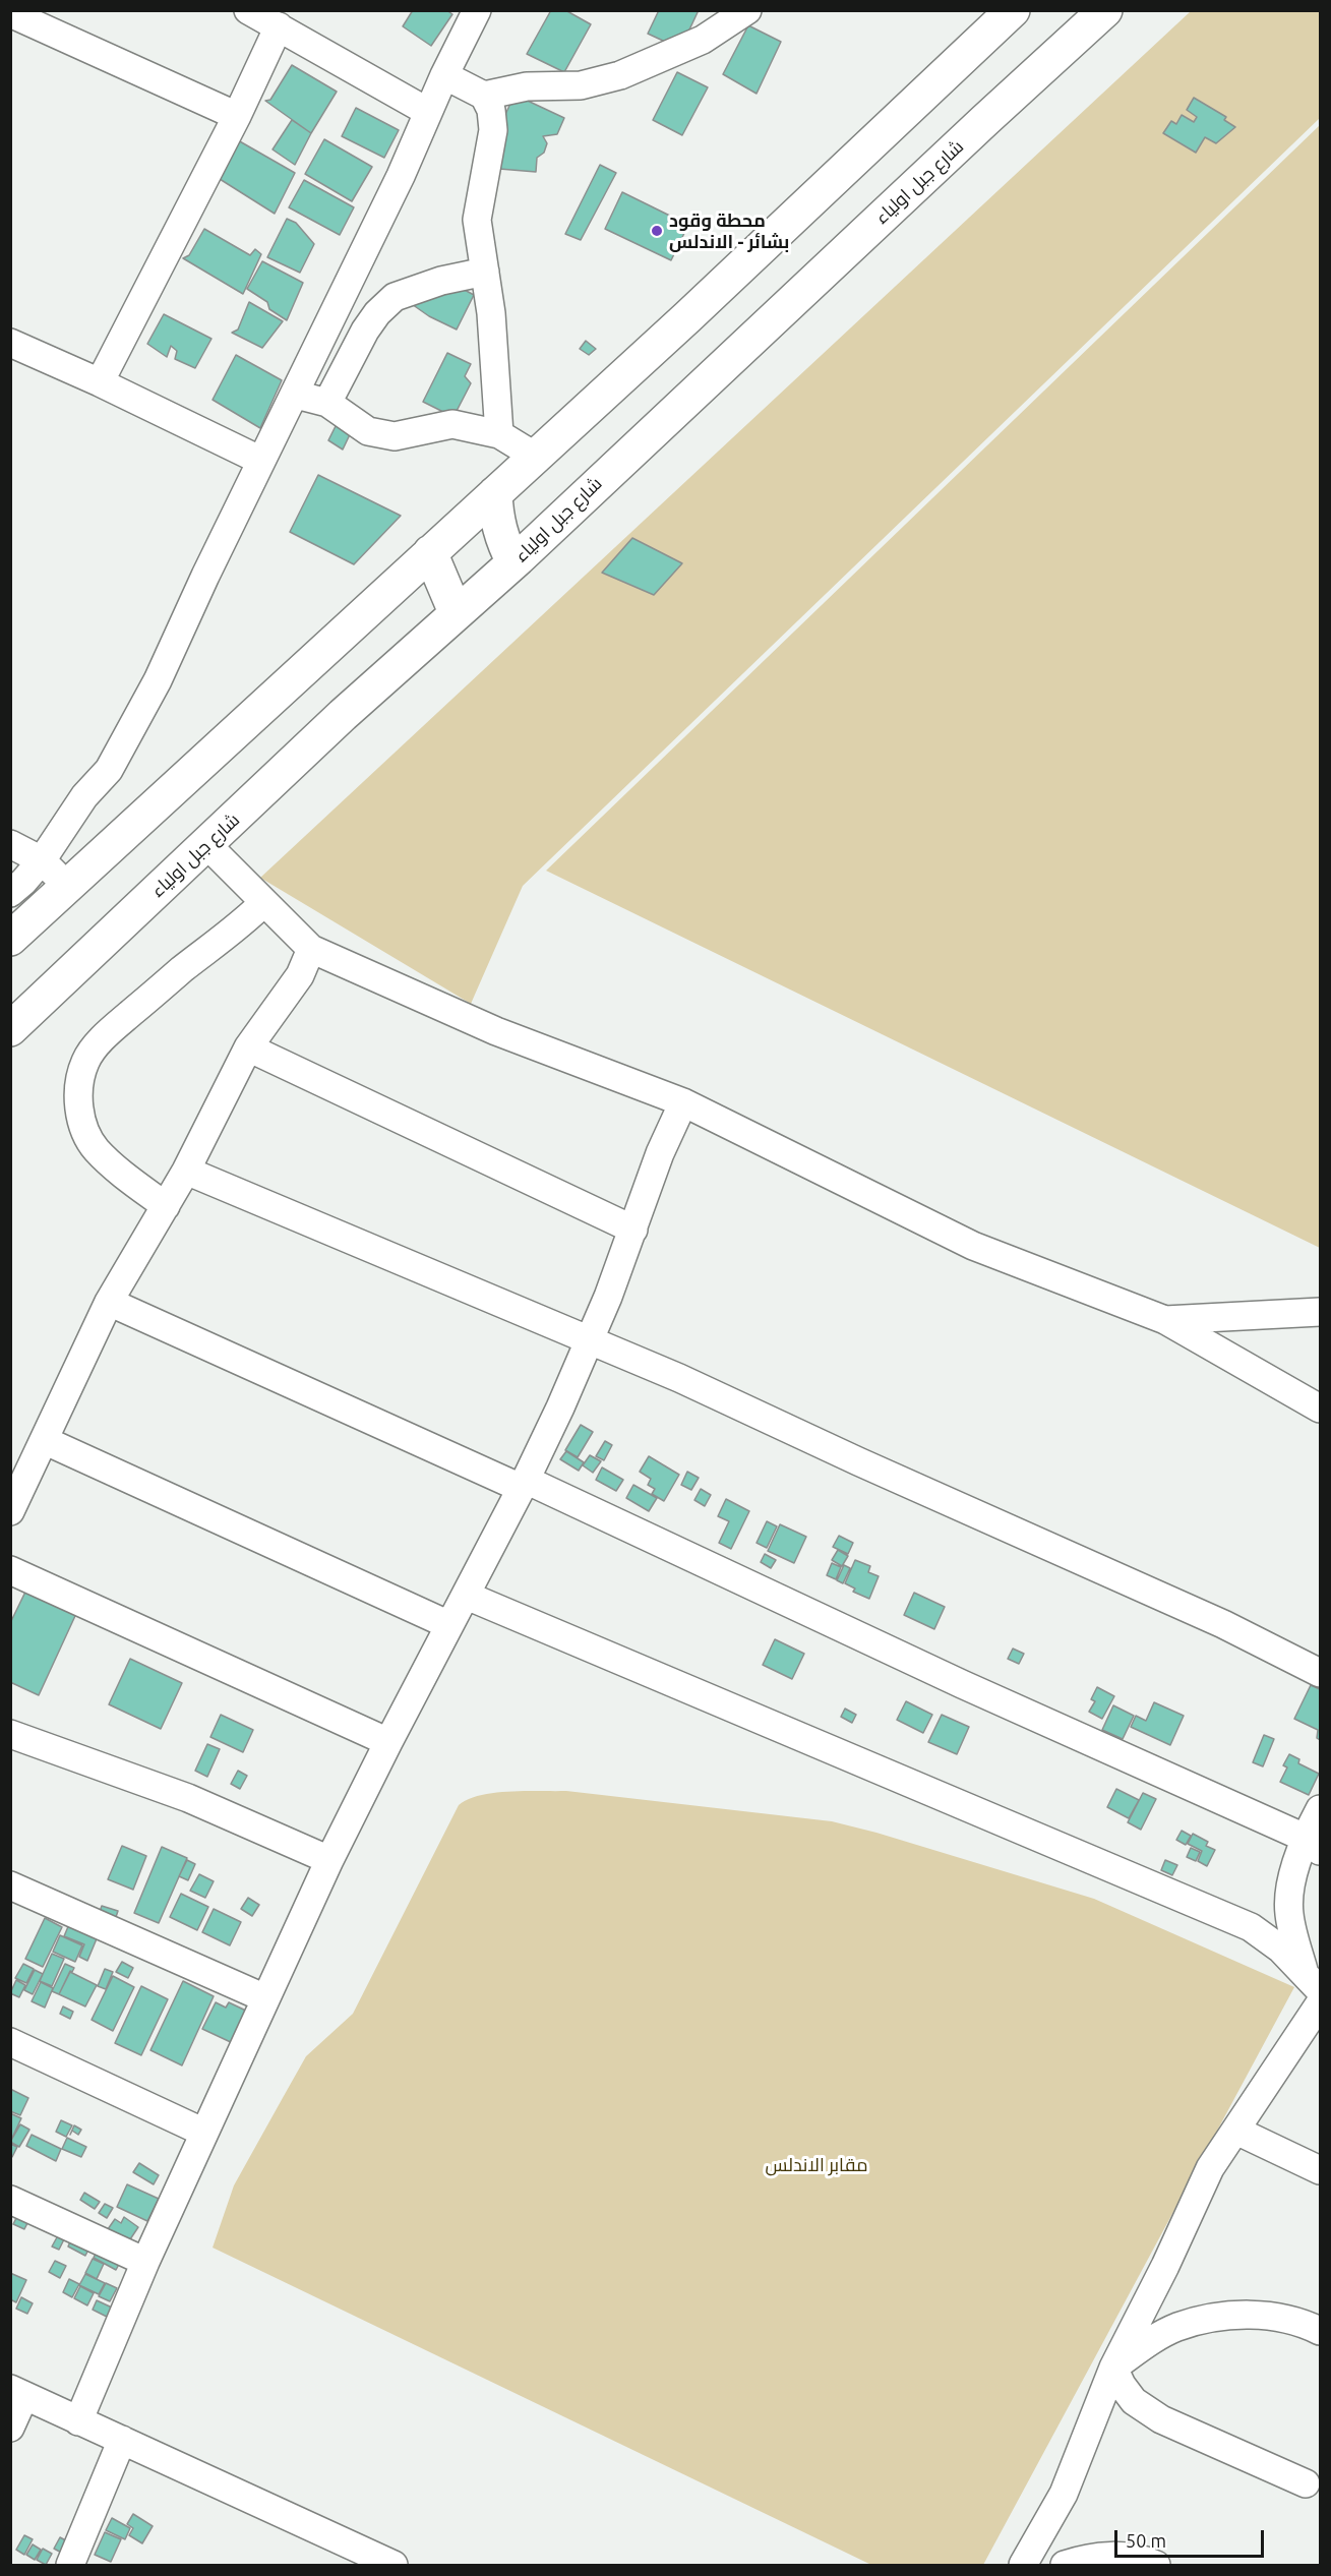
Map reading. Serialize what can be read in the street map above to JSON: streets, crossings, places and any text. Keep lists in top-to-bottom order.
{
  "streets": {
    "highway": ["شارع جبل اولياء"]
  },
  "parks": ["مقابر الاندلس"],
  "places": ["محطة وقود بشائر - الاندلس"],
  "scale_bar": "50 m"
}
